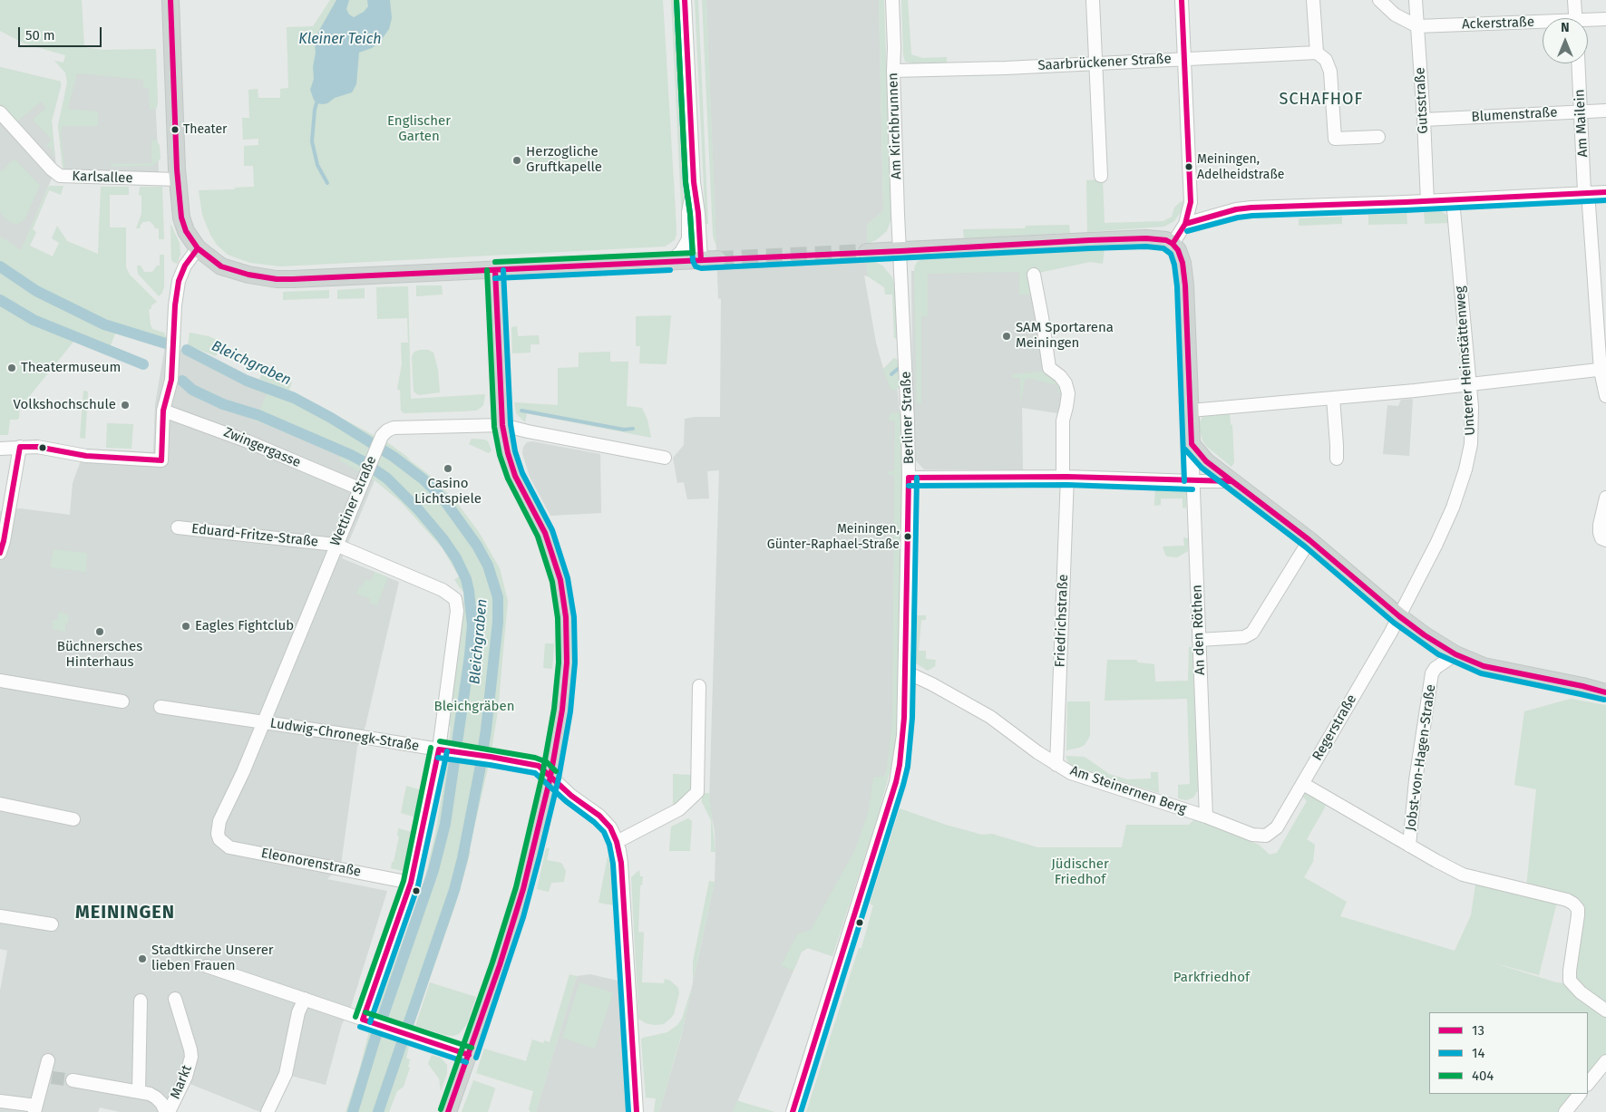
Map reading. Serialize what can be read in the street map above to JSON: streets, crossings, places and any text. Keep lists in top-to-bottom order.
{
  "streets": {
    "street": [
      "Ackerstraße",
      "Saarbrückener Straße",
      "Gutsstraße",
      "Blumenstraße",
      "Am Mailein",
      "Am Kirchbrunnen",
      "Karlsallee",
      "Unterer Heimstättenweg",
      "Berliner Straße",
      "Zwingergasse",
      "Wettiner Straße",
      "Eduard-Fritze-Straße",
      "Friedrichstraße",
      "An den Röthen",
      "Regerstraße",
      "Ludwig-Chronegk-Straße",
      "Jobst-von-Hagen-Straße",
      "Am Steinernen Berg",
      "Eleonorenstraße",
      "Markt"
    ]
  },
  "crossings": [
    ["Ackerstraße", "Gutsstraße"],
    ["Saarbrückener Straße", "Am Kirchbrunnen"],
    ["Gutsstraße", "Blumenstraße"],
    ["Blumenstraße", "Am Mailein"],
    ["Am Kirchbrunnen", "Berliner Straße"],
    ["Unterer Heimstättenweg", "Regerstraße"],
    ["Berliner Straße", "Am Steinernen Berg"],
    ["Zwingergasse", "Wettiner Straße"],
    ["Wettiner Straße", "Eduard-Fritze-Straße"],
    ["Wettiner Straße", "Ludwig-Chronegk-Straße"],
    ["Wettiner Straße", "Eleonorenstraße"],
    ["Eduard-Fritze-Straße", "Ludwig-Chronegk-Straße"],
    ["Friedrichstraße", "Am Steinernen Berg"],
    ["An den Röthen", "Am Steinernen Berg"],
    ["Regerstraße", "Jobst-von-Hagen-Straße"],
    ["Regerstraße", "Am Steinernen Berg"]
  ],
  "districts": ["SCHAFHOF", "MEININGEN"],
  "water": ["Kleiner Teich", "Bleichgraben"],
  "parks": [
    "Englischer Garten",
    "Bleichgräben",
    "Jüdischer Friedhof",
    "Parkfriedhof"
  ],
  "places": [
    "Theater",
    "Herzogliche Gruftkapelle",
    "Meiningen, Adelheidstraße",
    "SAM Sportarena Meiningen",
    "Theatermuseum",
    "Volkshochschule",
    "Casino Lichtspiele",
    "Meiningen, Günter-Raphael-Straße",
    "Eagles Fightclub",
    "Büchnersches Hinterhaus",
    "Stadtkirche Unserer lieben Frauen"
  ],
  "lines": ["transit line 13", "transit line 14", "transit line 404"],
  "legend": ["13", "14", "404"],
  "scale_bar": "50 m",
  "north": "top"
}
